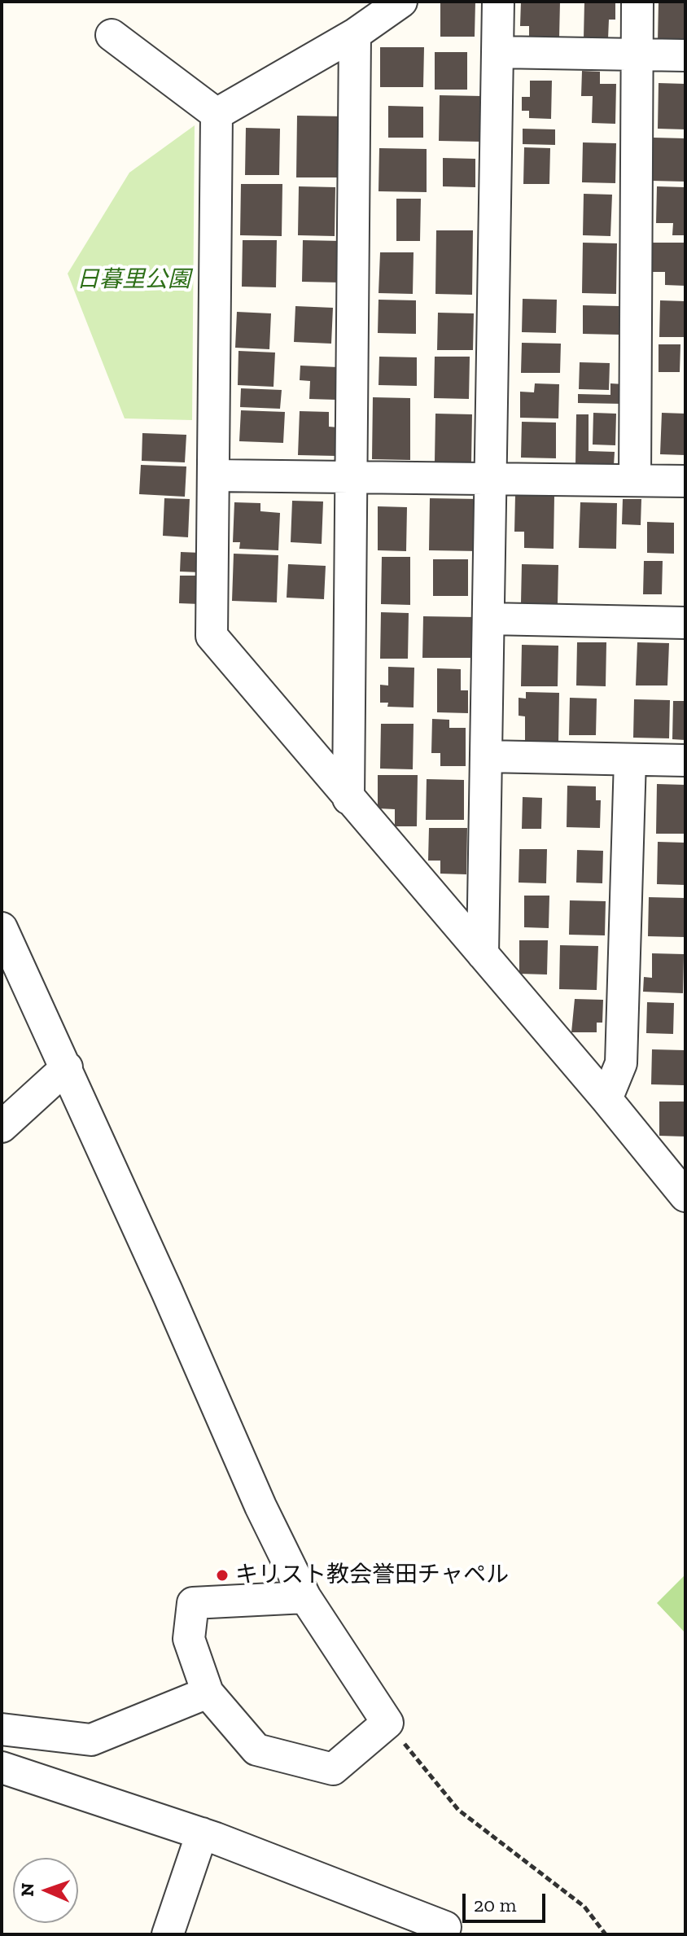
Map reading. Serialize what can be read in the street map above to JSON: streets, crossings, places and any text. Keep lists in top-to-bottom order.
{
  "parks": ["日暮里公園"],
  "places": ["キリスト教会誉田チャペル"],
  "scale_bar": "20 m",
  "north": "left"
}
